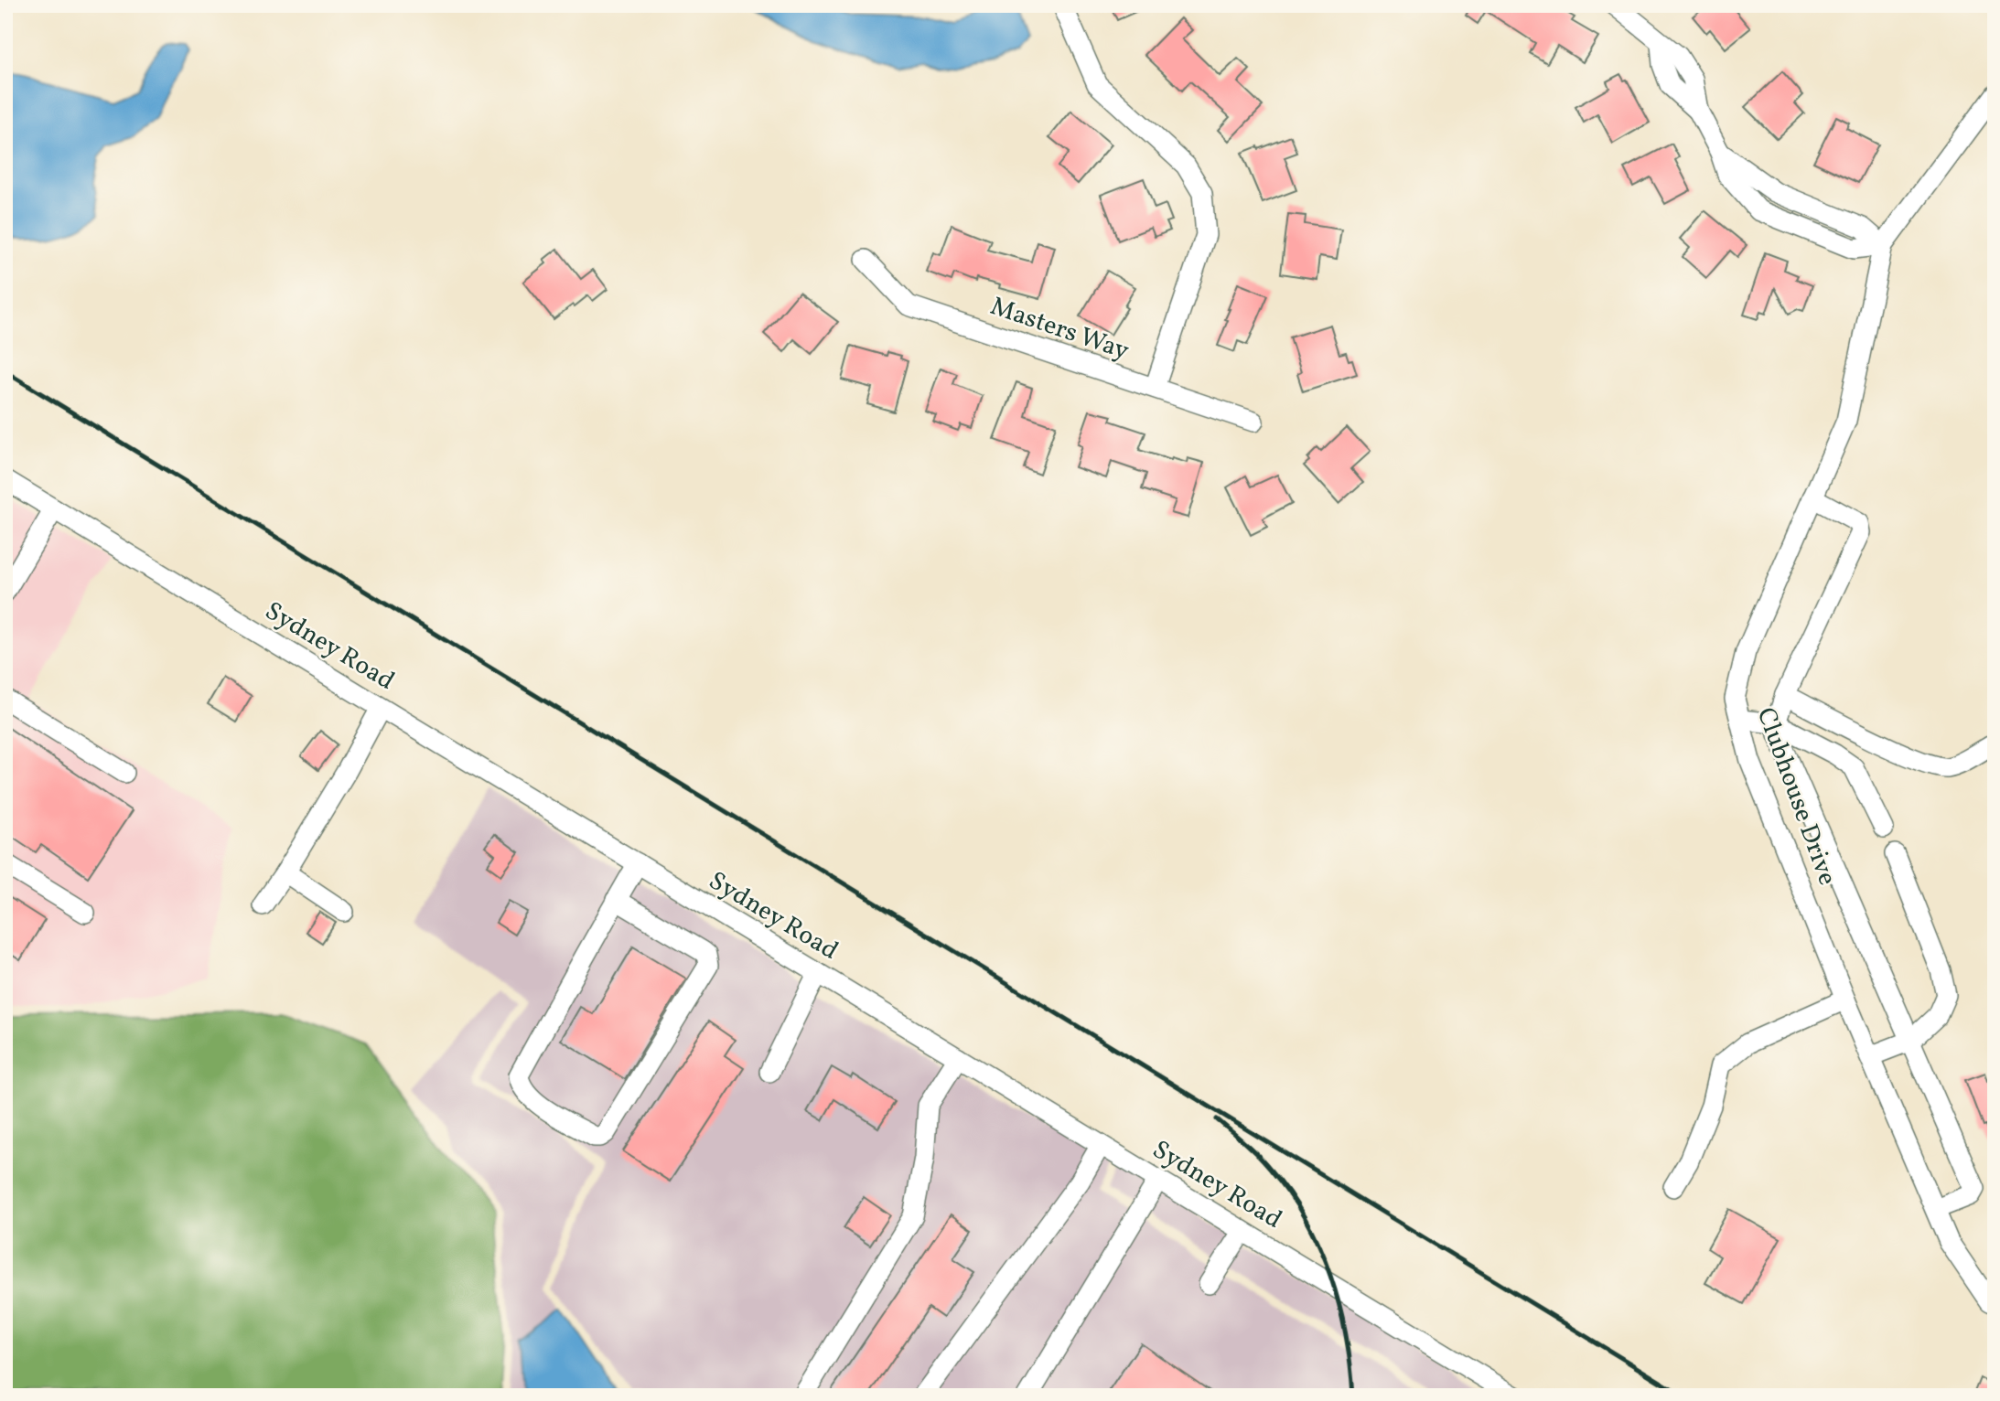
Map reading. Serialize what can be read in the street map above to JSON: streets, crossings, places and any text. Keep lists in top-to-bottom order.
{
  "streets": {
    "street": ["Masters Way", "Sydney Road", "Clubhouse Drive"]
  }
}
